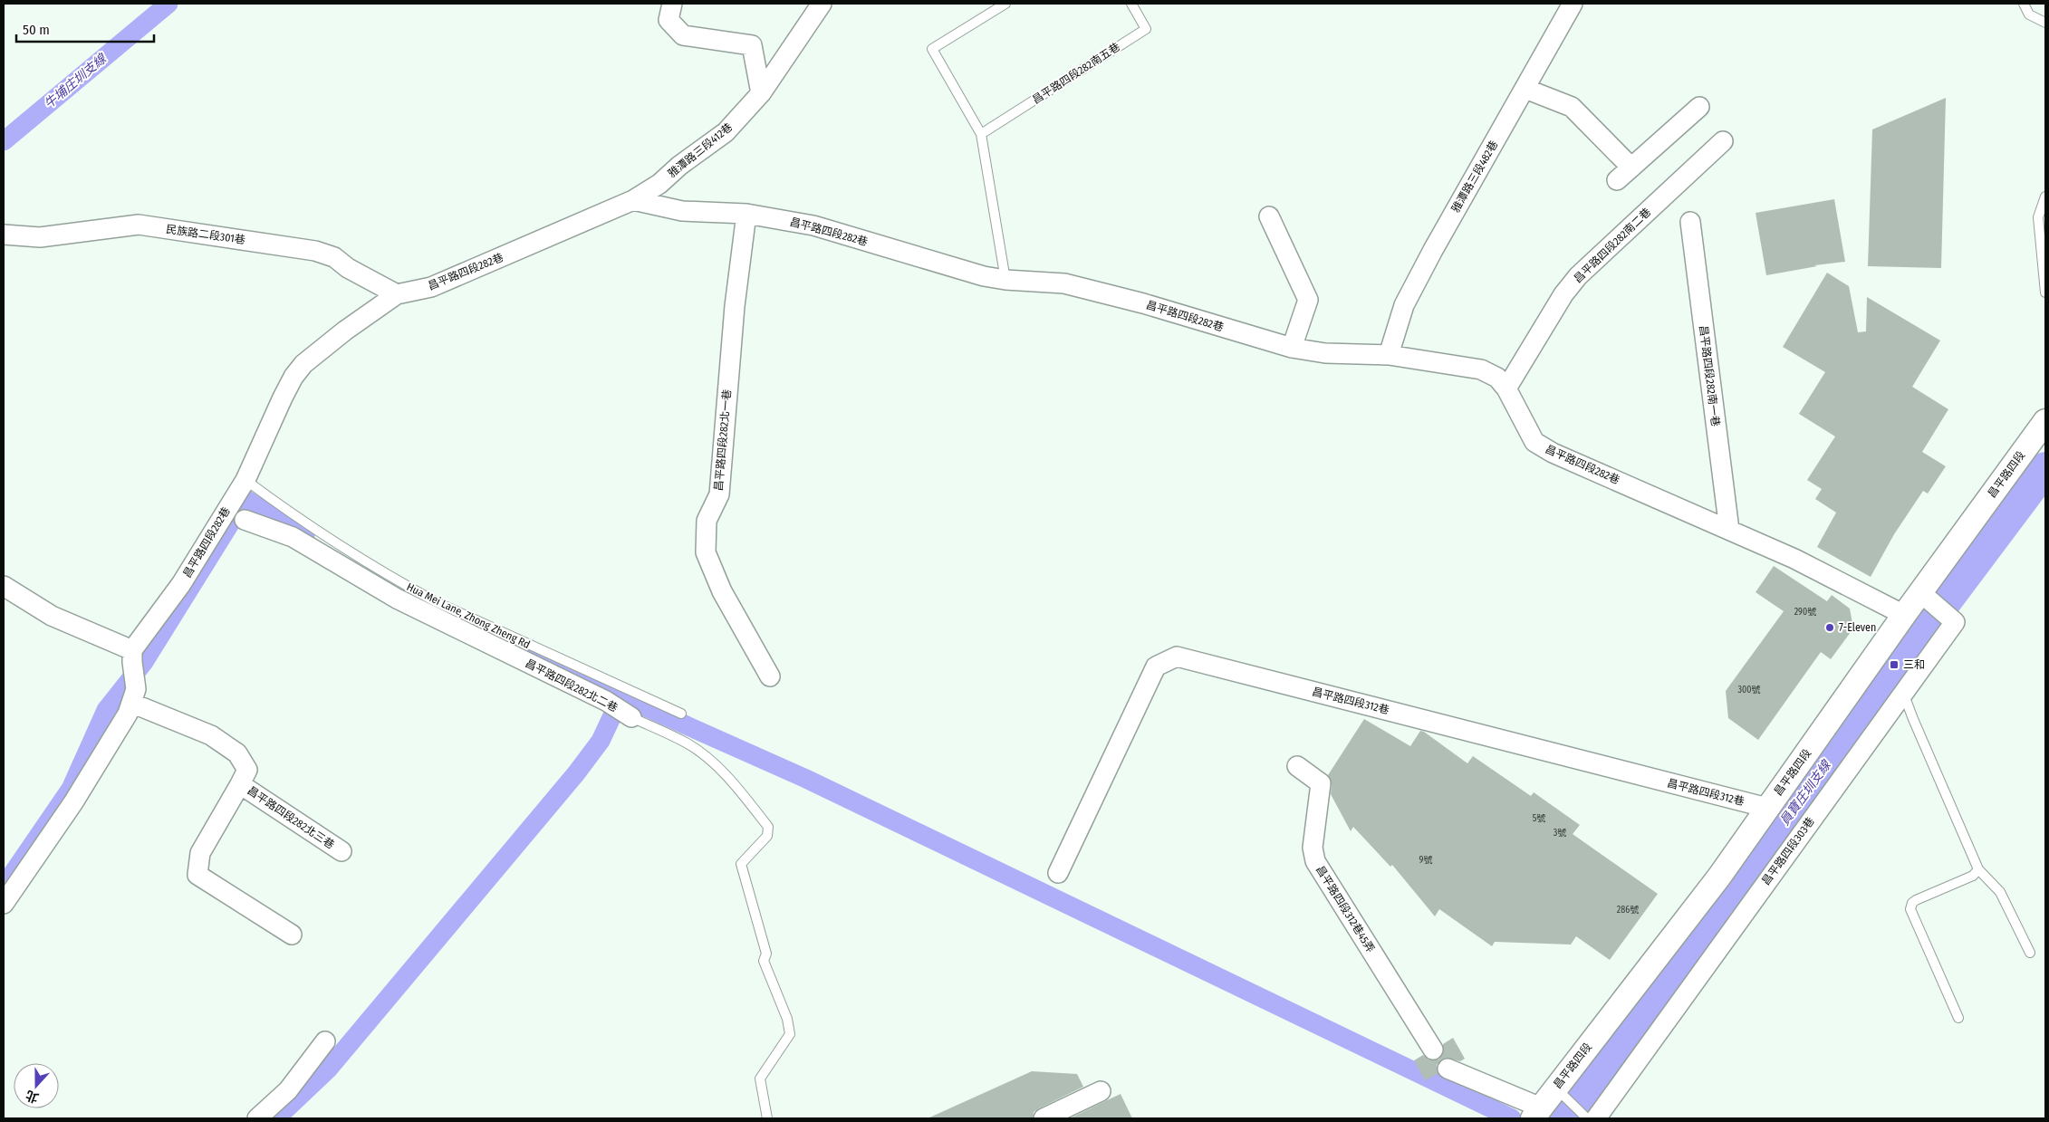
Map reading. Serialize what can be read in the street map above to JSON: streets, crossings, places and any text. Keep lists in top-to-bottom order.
{
  "streets": {
    "street": [
      "雅潭路三段412巷",
      "雅潭路三段482巷",
      "昌平路四段282巷",
      "民族路二段301巷",
      "昌平路四段282南二巷",
      "昌平路四段282南一巷",
      "昌平路四段282北一巷",
      "昌平路四段",
      "昌平路四段282北二巷",
      "昌平路四段312巷",
      "昌平路四段282北三巷",
      "昌平路四段303巷",
      "昌平路四段312巷45弄"
    ],
    "lane": ["昌平路四段282南五巷", "Hua Mei Lane, Zhong Zheng Rd"]
  },
  "crossings": [
    ["雅潭路三段412巷", "昌平路四段282巷"],
    ["雅潭路三段482巷", "昌平路四段282巷"],
    ["昌平路四段282巷", "民族路二段301巷"],
    ["昌平路四段282巷", "昌平路四段282南二巷"],
    ["昌平路四段282巷", "昌平路四段282南一巷"],
    ["昌平路四段282巷", "昌平路四段282北一巷"],
    ["昌平路四段282巷", "昌平路四段"],
    ["昌平路四段282巷", "Hua Mei Lane, Zhong Zheng Rd"],
    ["昌平路四段282巷", "昌平路四段282北二巷"],
    ["昌平路四段", "昌平路四段312巷"],
    ["昌平路四段", "昌平路四段303巷"]
  ],
  "water": ["牛埔庄圳支線", "員寶庄圳支線"],
  "places": {
    "other": ["7-Eleven"],
    "transit": ["三和"]
  },
  "house_numbers": [
    "290號",
    "300號",
    "5號",
    "3號",
    "9號",
    "286號"
  ],
  "scale_bar": "50 m",
  "north": "bottom"
}
